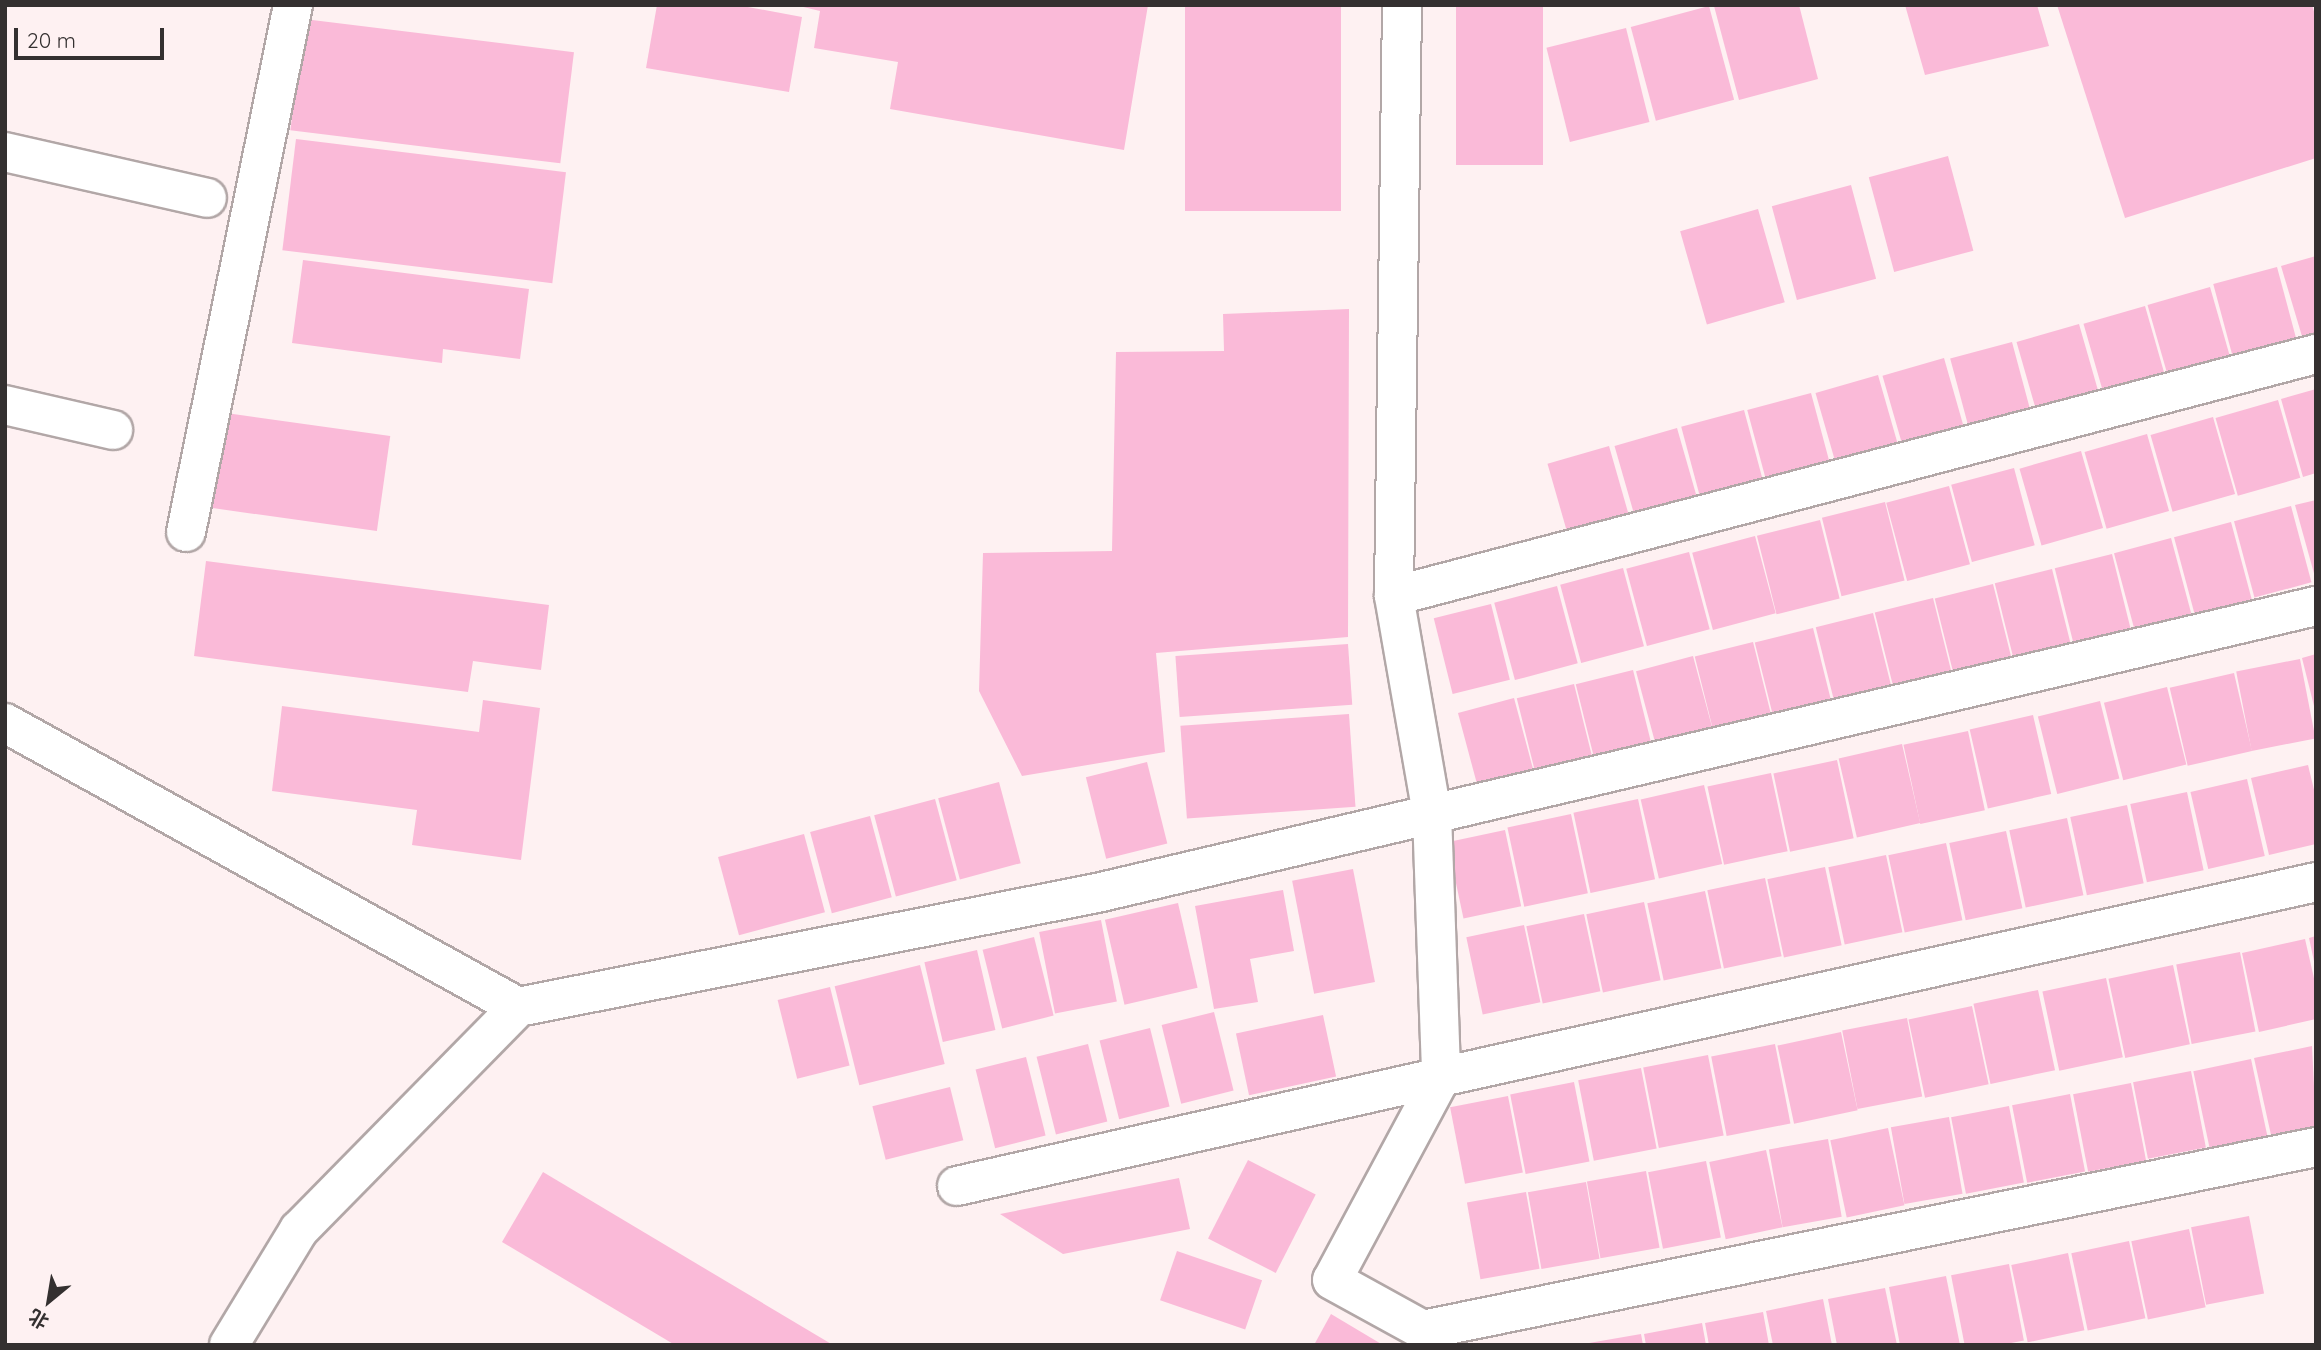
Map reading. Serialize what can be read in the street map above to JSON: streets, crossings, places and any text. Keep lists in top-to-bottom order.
{
  "scale_bar": "20 m",
  "north": "bottom left"
}
